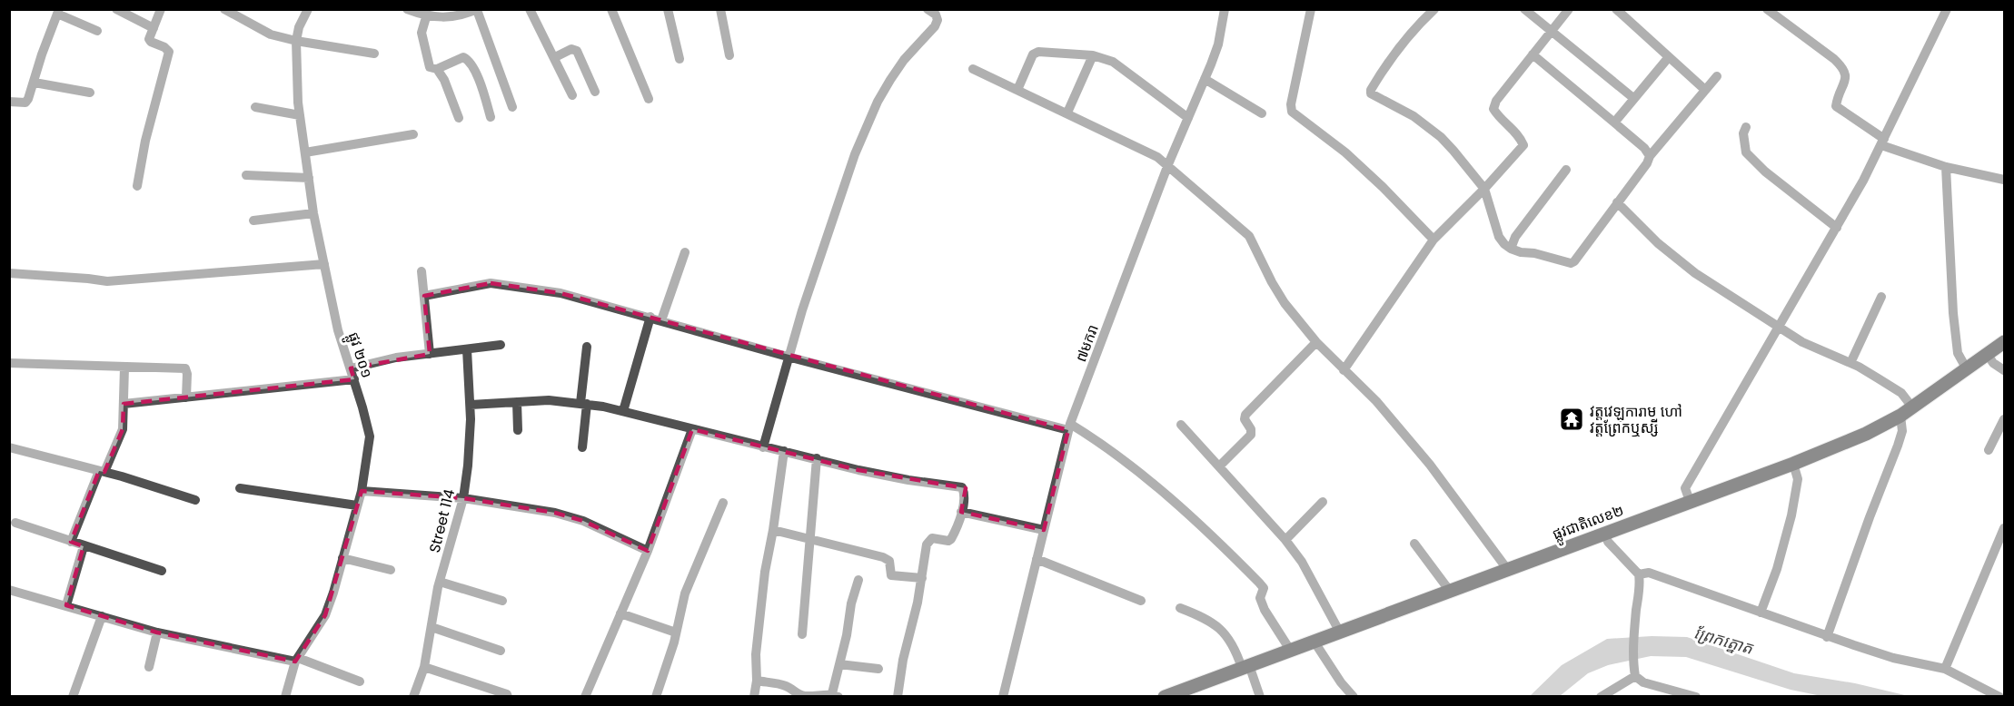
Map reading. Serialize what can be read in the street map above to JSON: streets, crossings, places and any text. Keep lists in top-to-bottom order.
{
  "streets": {
    "highway": ["ផ្លូវជាតិលេខ២"],
    "street": ["៧មករា", "ផ្លូវ ២០១", "Street 114"]
  },
  "water": ["ព្រែកត្នោត"],
  "places": {
    "temple": ["វត្តវេឡុការាម ហៅ វត្តព្រែកឬស្សី"]
  }
}
